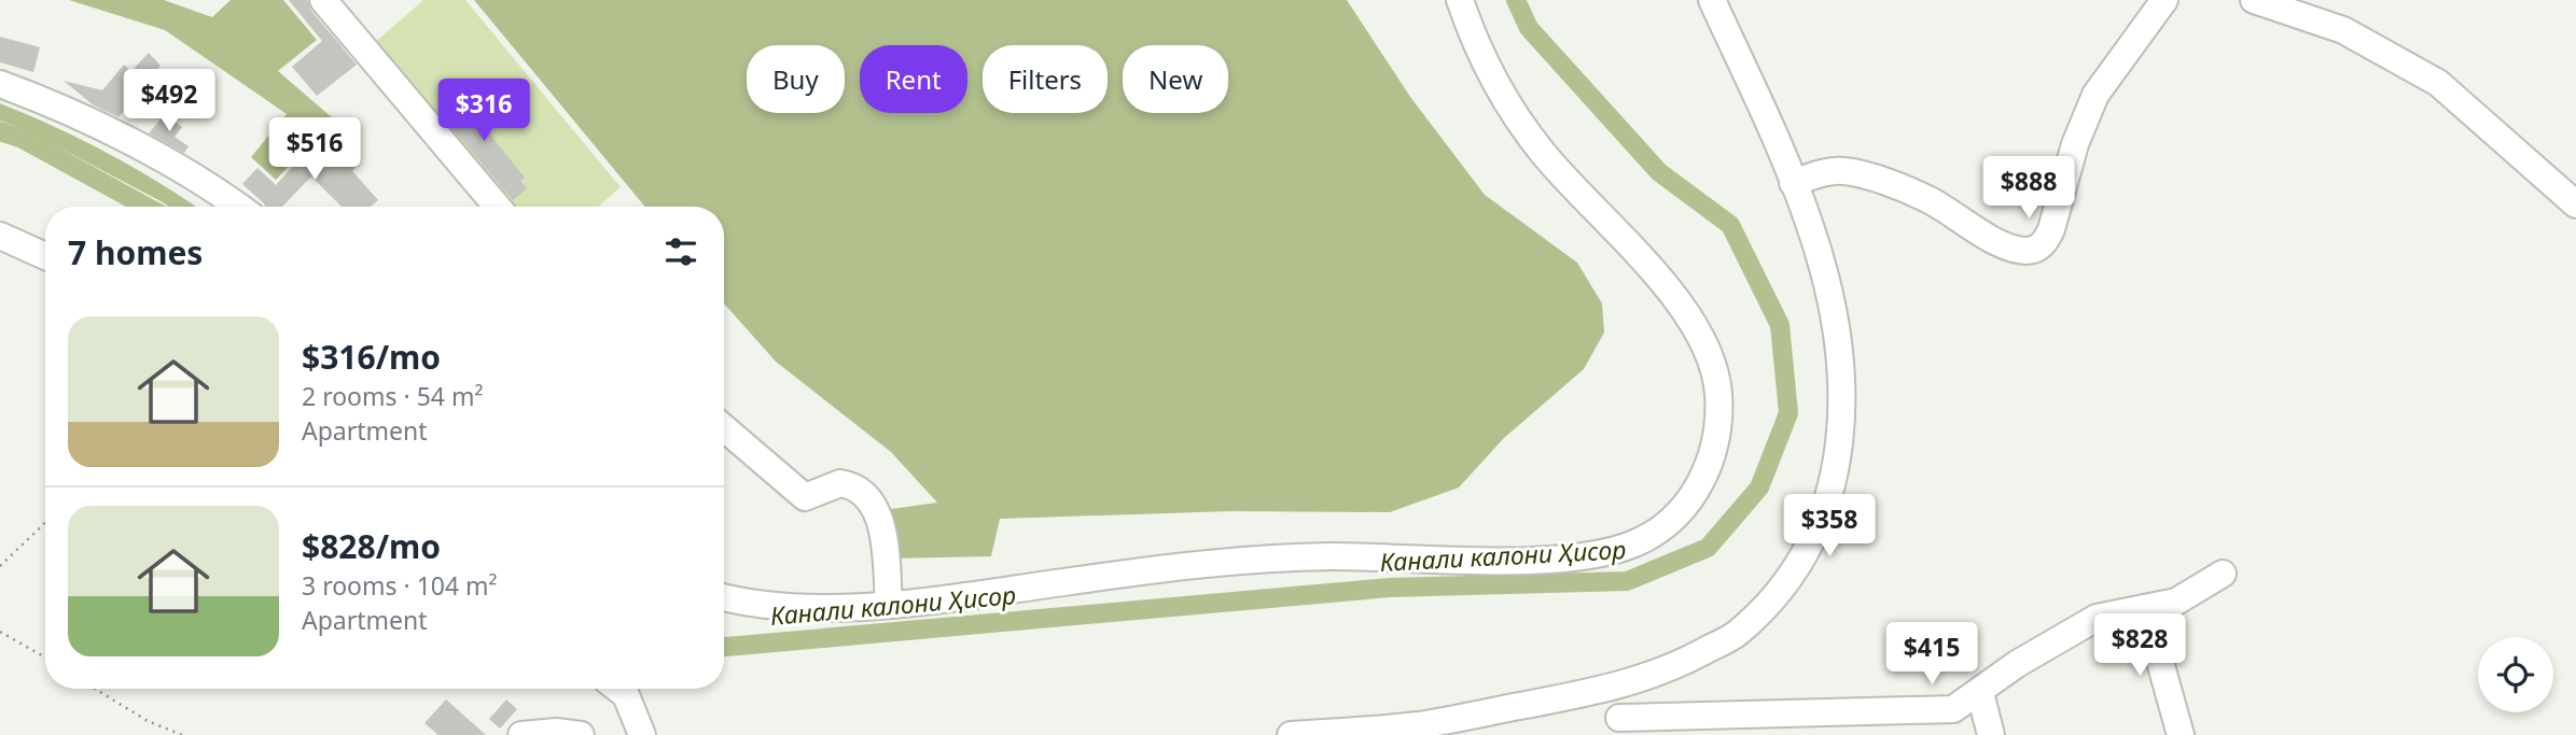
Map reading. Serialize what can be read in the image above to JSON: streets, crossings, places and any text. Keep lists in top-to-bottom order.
{
  "water": ["Канали калони Ҳисор"],
  "page": {
    "chip": [
      "Buy",
      "Rent",
      "Filters",
      "New"
    ],
    "price": [
      "$492",
      "$316",
      "$516",
      "$888",
      "$358",
      "$828",
      "$415"
    ],
    "heading": "7 homes",
    "list": [
      {
        "name": "$316/mo",
        "note": "2 rooms · 54 m² · Apartment"
      },
      {
        "name": "$828/mo",
        "note": "3 rooms · 104 m² · Apartment"
      }
    ]
  }
}
